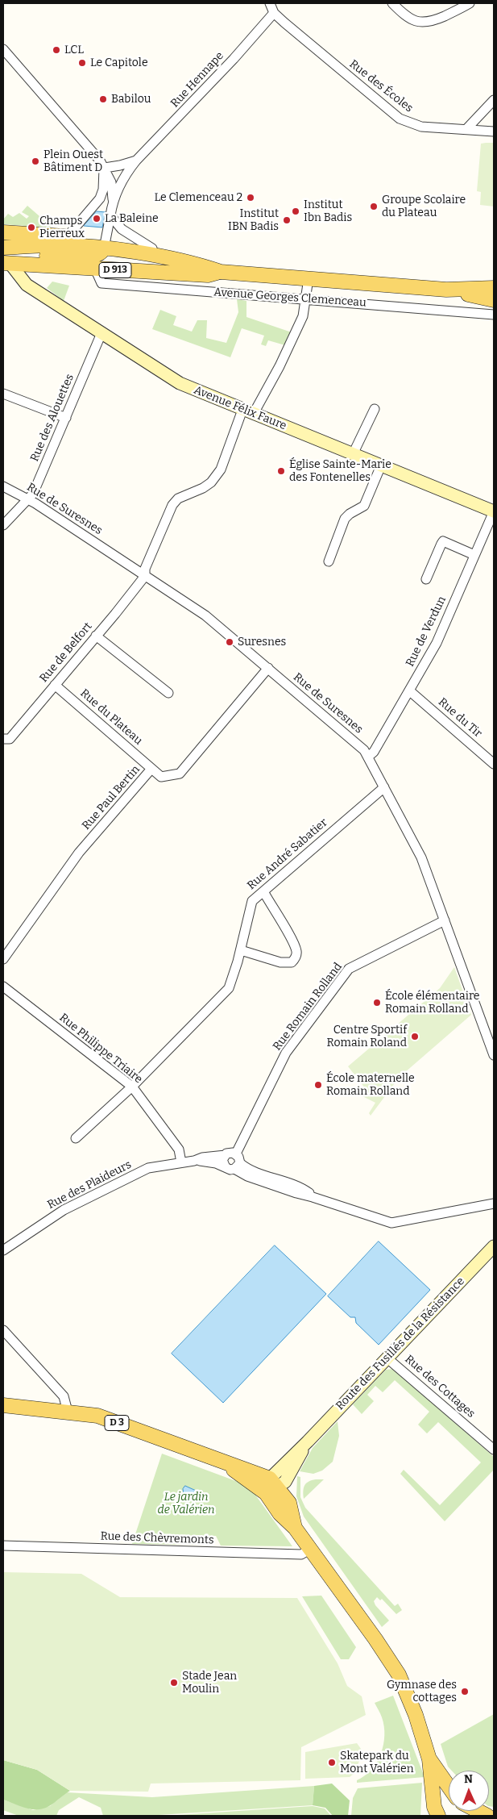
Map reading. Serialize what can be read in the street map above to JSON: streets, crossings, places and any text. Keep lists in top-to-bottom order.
{
  "streets": {
    "main road": ["D 913", "Avenue Georges Clemenceau", "D 3"],
    "street": [
      "Rue Hennape",
      "Rue des Écoles",
      "Avenue Félix Faure",
      "Rue des Alouettes",
      "Rue de Suresnes",
      "Rue de Verdun",
      "Rue de Belfort",
      "Rue du Plateau",
      "Rue du Tir",
      "Rue Paul Bertin",
      "Rue André Sabatier",
      "Rue Romain Rolland",
      "Rue Philippe Triaire",
      "Rue des Plaideurs",
      "Route des Fusillés de la Résistance",
      "Rue des Cottages",
      "Rue des Chèvremonts"
    ]
  },
  "crossings": [
    ["Rue Hennape", "Rue des Écoles"],
    ["Rue Hennape", "Avenue Georges Clemenceau"],
    ["D 913", "Avenue Georges Clemenceau"],
    ["Avenue Georges Clemenceau", "Avenue Félix Faure"],
    ["Avenue Félix Faure", "Rue des Alouettes"],
    ["Avenue Félix Faure", "Rue de Verdun"],
    ["Rue des Alouettes", "Rue de Suresnes"],
    ["Rue de Suresnes", "Rue de Verdun"],
    ["Rue de Suresnes", "Rue de Belfort"],
    ["Rue de Suresnes", "Rue Paul Bertin"],
    ["Rue de Suresnes", "Rue André Sabatier"],
    ["Rue de Suresnes", "Rue Romain Rolland"],
    ["Rue de Verdun", "Rue du Tir"],
    ["Rue de Belfort", "Rue du Plateau"],
    ["Rue du Plateau", "Rue Paul Bertin"],
    ["Rue André Sabatier", "Rue Philippe Triaire"],
    ["Rue Romain Rolland", "Rue des Plaideurs"],
    ["Rue Philippe Triaire", "Rue des Plaideurs"],
    ["Route des Fusillés de la Résistance", "Rue des Cottages"],
    ["Route des Fusillés de la Résistance", "D 3"],
    ["D 3", "Rue des Chèvremonts"]
  ],
  "parks": ["Le jardin de Valérien"],
  "places": [
    "LCL",
    "Le Capitole",
    "Babilou",
    "Plein Ouest Bâtiment D",
    "Le Clemenceau 2",
    "Groupe Scolaire du Plateau",
    "Institut Ibn Badis",
    "La Baleine",
    "Institut IBN Badis",
    "Champs Pierreux",
    "Église Sainte-Marie des Fontenelles",
    "Suresnes",
    "École élémentaire Romain Rolland",
    "Centre Sportif Romain Roland",
    "École maternelle Romain Rolland",
    "Stade Jean Moulin",
    "Gymnase des cottages",
    "Skatepark du Mont Valérien"
  ],
  "north": "top"
}
